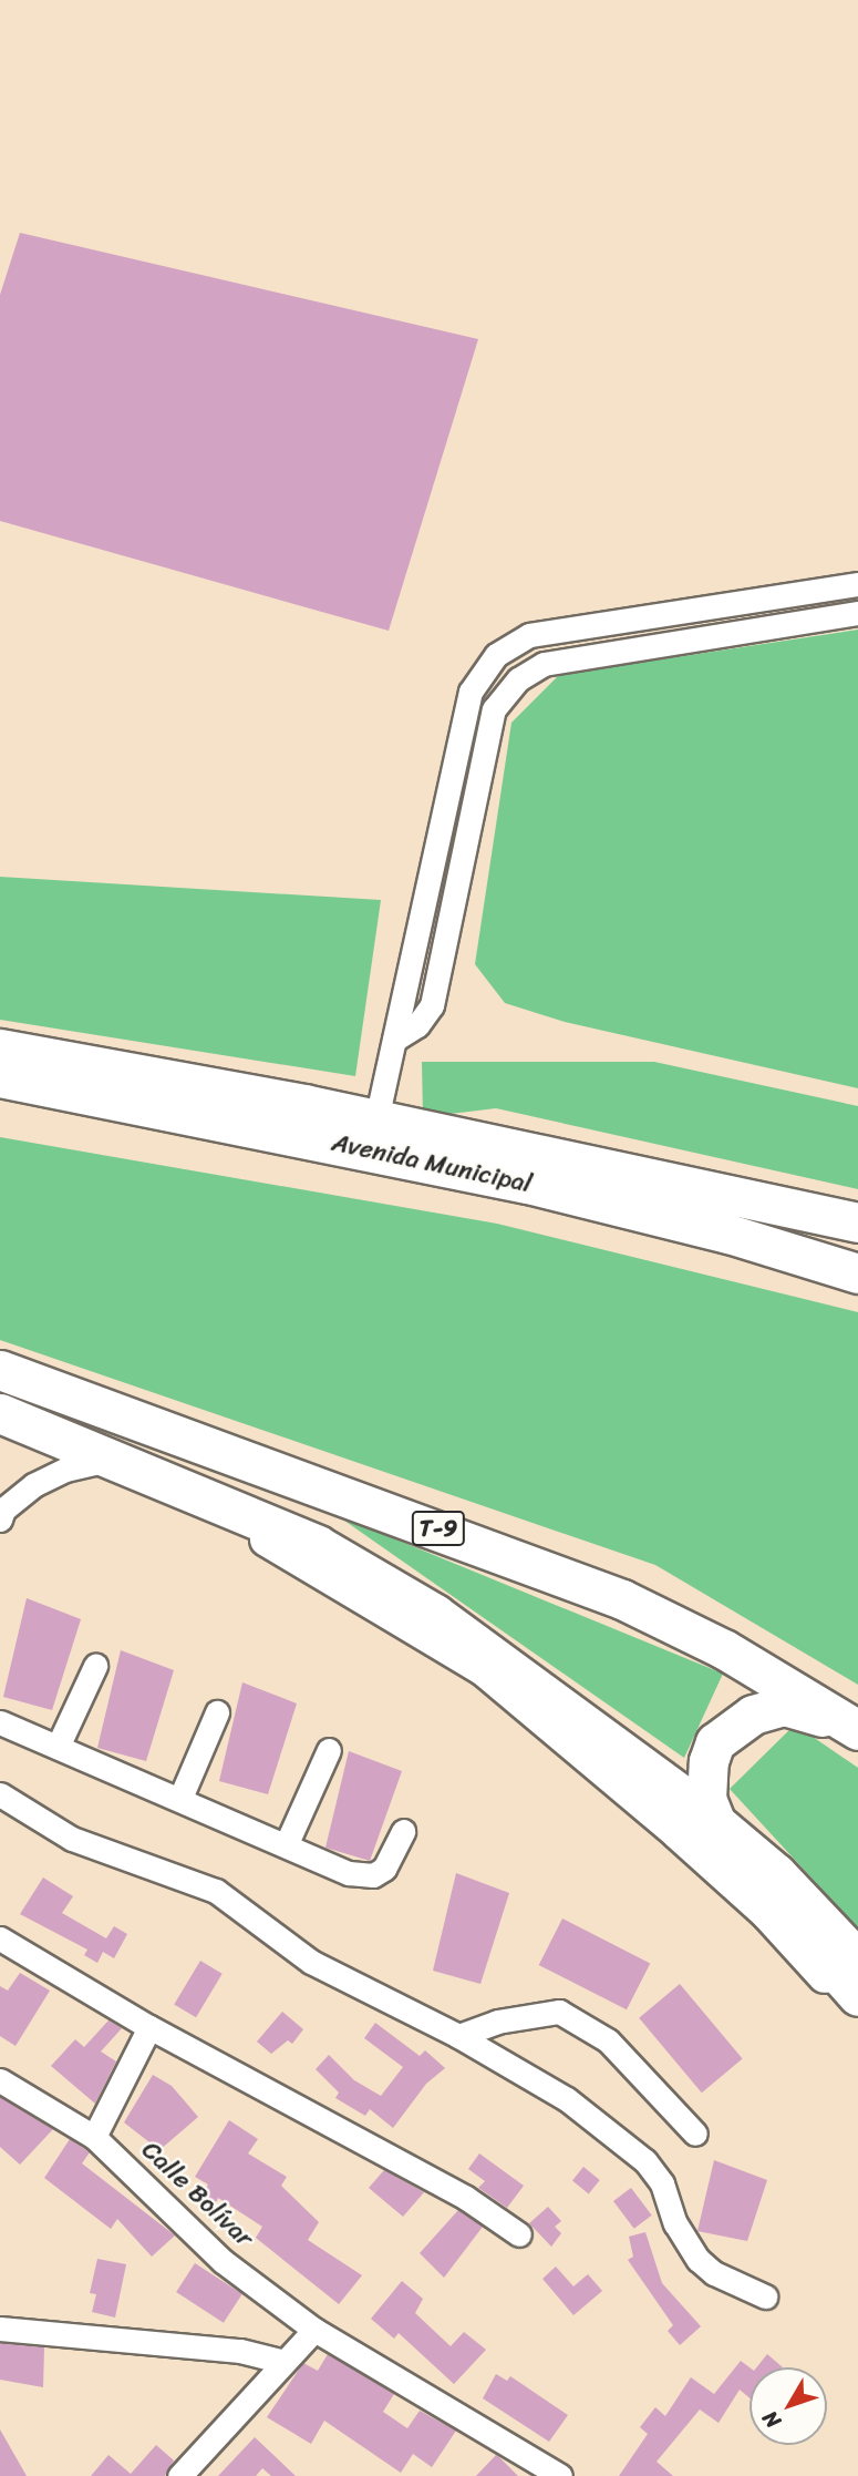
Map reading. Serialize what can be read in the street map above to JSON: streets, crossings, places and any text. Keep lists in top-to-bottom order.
{
  "streets": {
    "highway": ["Avenida Municipal", "T-9"],
    "street": ["Calle Bolívar"]
  },
  "north": "bottom left"
}
